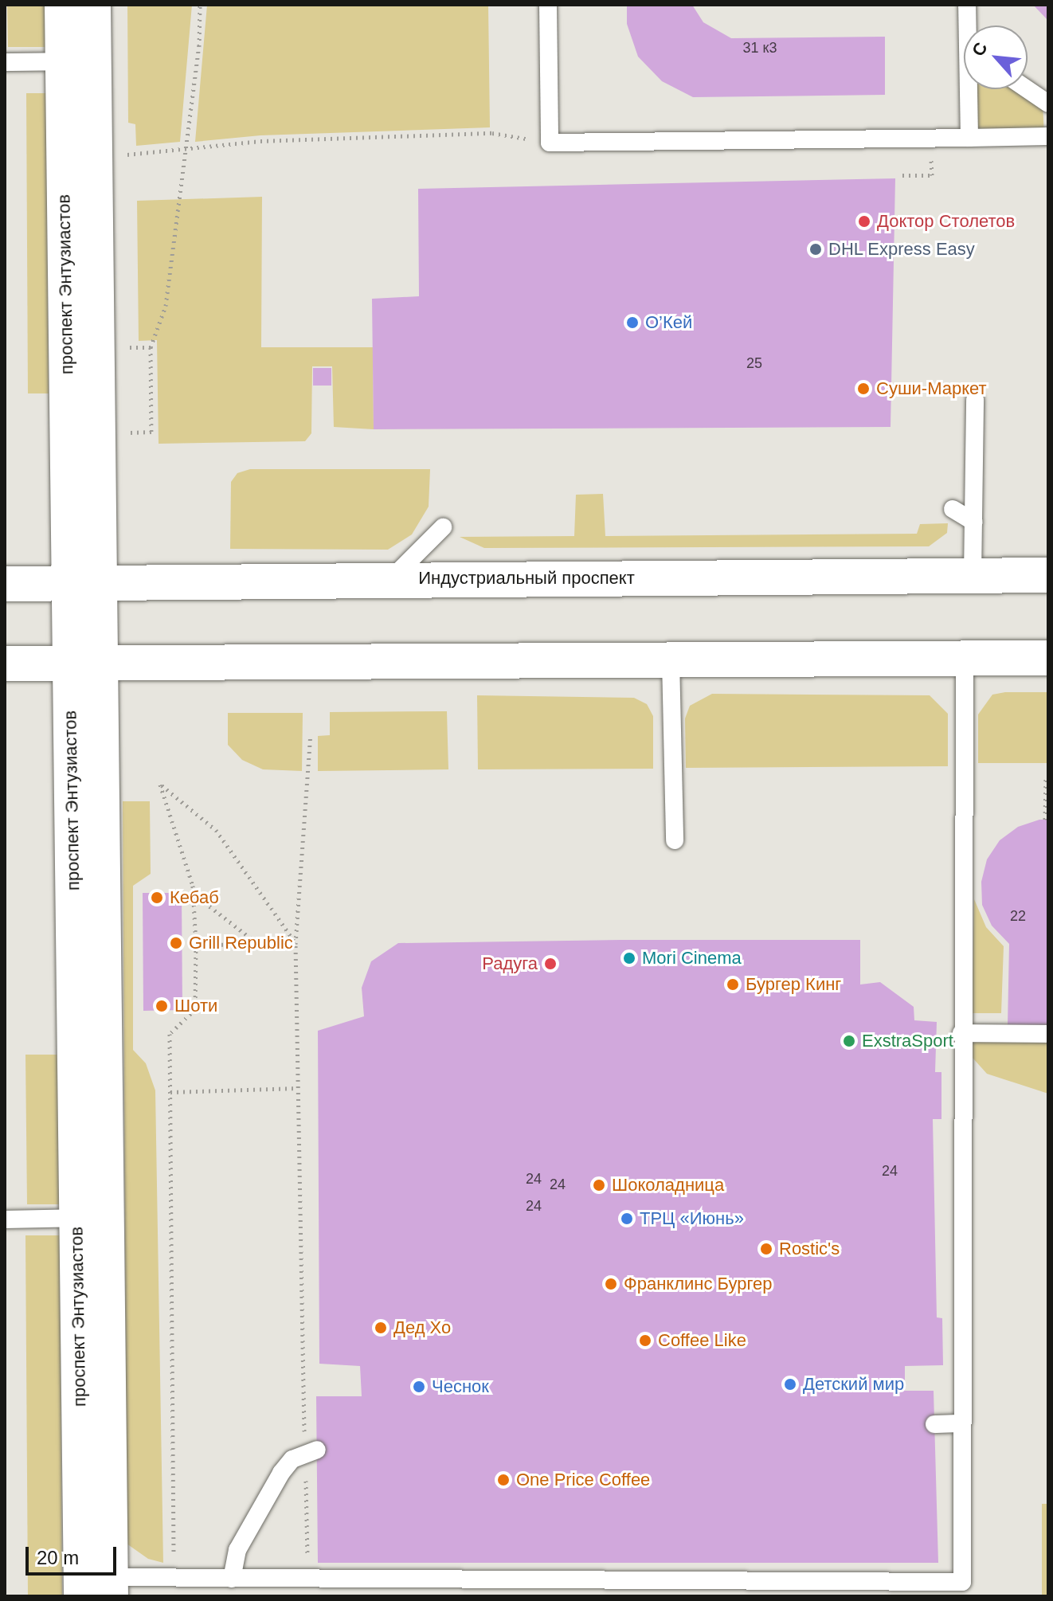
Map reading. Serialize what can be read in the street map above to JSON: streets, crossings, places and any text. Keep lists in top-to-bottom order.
{
  "streets": {
    "street": ["проспект Энтузиастов", "Индустриальный проспект"]
  },
  "crossings": [
    ["проспект Энтузиастов", "Индустриальный проспект"]
  ],
  "places": [
    "Доктор Столетов",
    "DHL Express Easy",
    "О’Кей",
    "Суши-Маркет",
    "Кебаб",
    "Grill Republic",
    "Mori Cinema",
    "Радуга",
    "Бургер Кинг",
    "Шоти",
    "ExstraSport",
    "Шоколадница",
    "ТРЦ «Июнь»",
    "Rostic's",
    "Франклинс Бургер",
    "Дед Хо",
    "Coffee Like",
    "Детский мир",
    "Чеснок",
    "One Price Coffee"
  ],
  "house_numbers": [
    "31 к3",
    "25",
    "22",
    "24",
    "24",
    "24",
    "24"
  ],
  "scale_bar": "20 m",
  "north": "top left"
}
